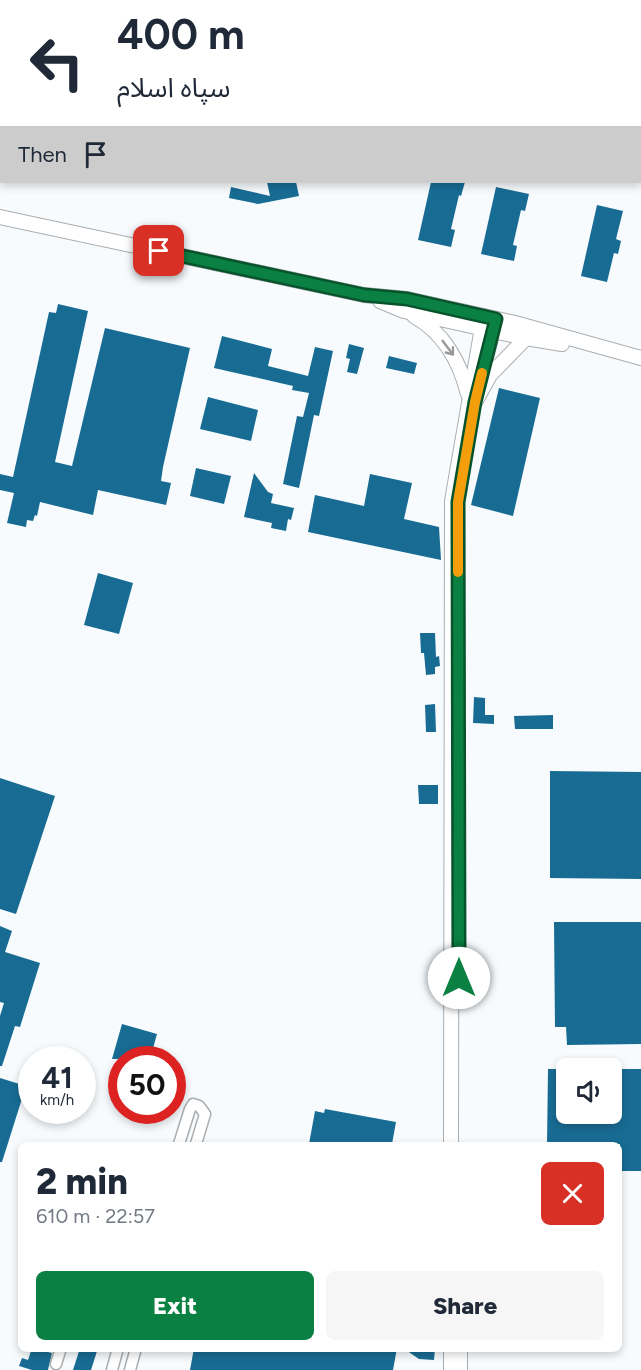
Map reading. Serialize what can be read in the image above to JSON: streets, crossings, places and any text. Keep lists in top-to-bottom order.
{
  "page": {
    "turn": ["400 m", "سپاه اسلام"],
    "then": "Then",
    "speed": "41 km/h",
    "limit": "50",
    "heading": ["2 min", "610 m · 22:57"],
    "buttons": ["Exit", "Share"]
  }
}
